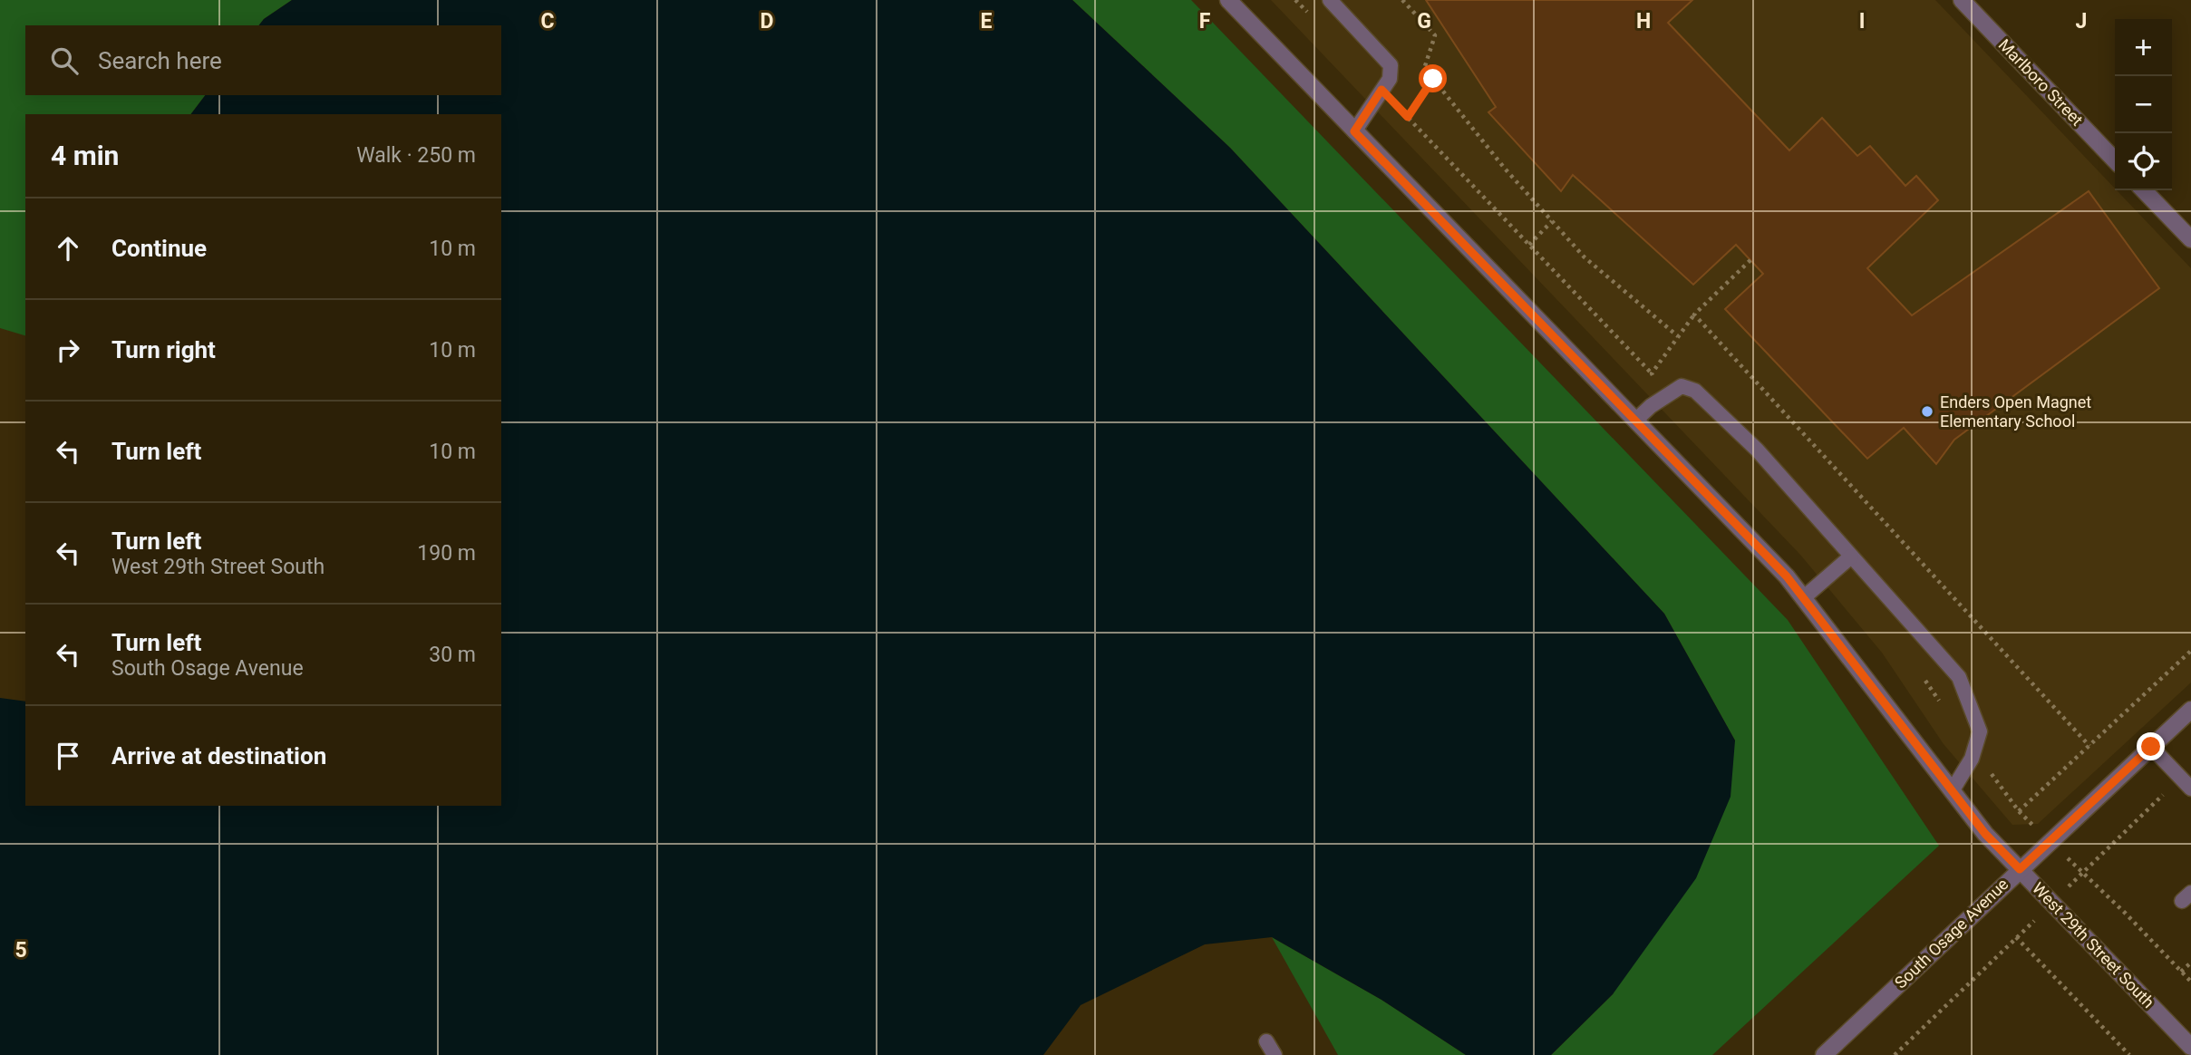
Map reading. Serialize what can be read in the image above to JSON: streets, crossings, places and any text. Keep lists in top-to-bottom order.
{
  "streets": {
    "street": ["Marlboro Street", "South Osage Avenue", "West 29th Street South"]
  },
  "crossings": [
    ["South Osage Avenue", "West 29th Street South"]
  ],
  "places": ["Enders Open Magnet Elementary School"],
  "page": {
    "map_buttons": ["+", "−"],
    "search": "Search here",
    "heading": ["4 min", "Walk · 250 m"],
    "list": [
      ["Continue", "10 m"],
      ["Turn right", "10 m"],
      ["Turn left", "10 m"],
      ["Turn left", "West 29th Street South", "190 m"],
      ["Turn left", "South Osage Avenue", "30 m"],
      "Arrive at destination"
    ]
  },
  "grid": {
    "columns": [
      "C",
      "D",
      "E",
      "F",
      "G",
      "H",
      "I",
      "J"
    ],
    "rows": ["5"]
  }
}
